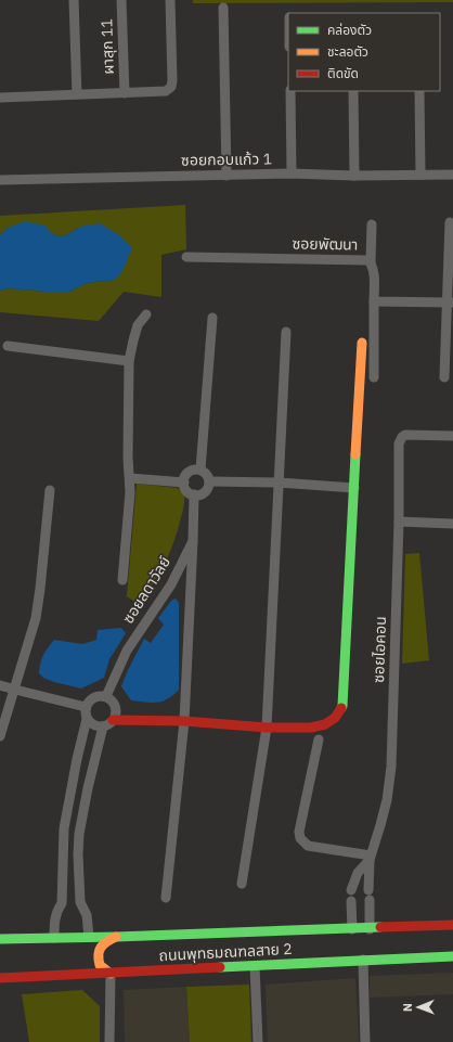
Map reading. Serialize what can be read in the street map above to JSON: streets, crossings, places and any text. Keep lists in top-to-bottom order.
{
  "streets": {
    "main road": ["ถนนพุทธมณฑลสาย 2"],
    "street": [
      "ผาสุก 11",
      "ซอยกอบแก้ว 1",
      "ซอยพัฒนา",
      "ซอยลดาวัลย์",
      "ซอยไอคอน"
    ]
  },
  "legend": ["คล่องตัว", "ชะลอตัว", "ติดขัด"],
  "north": "left"
}
